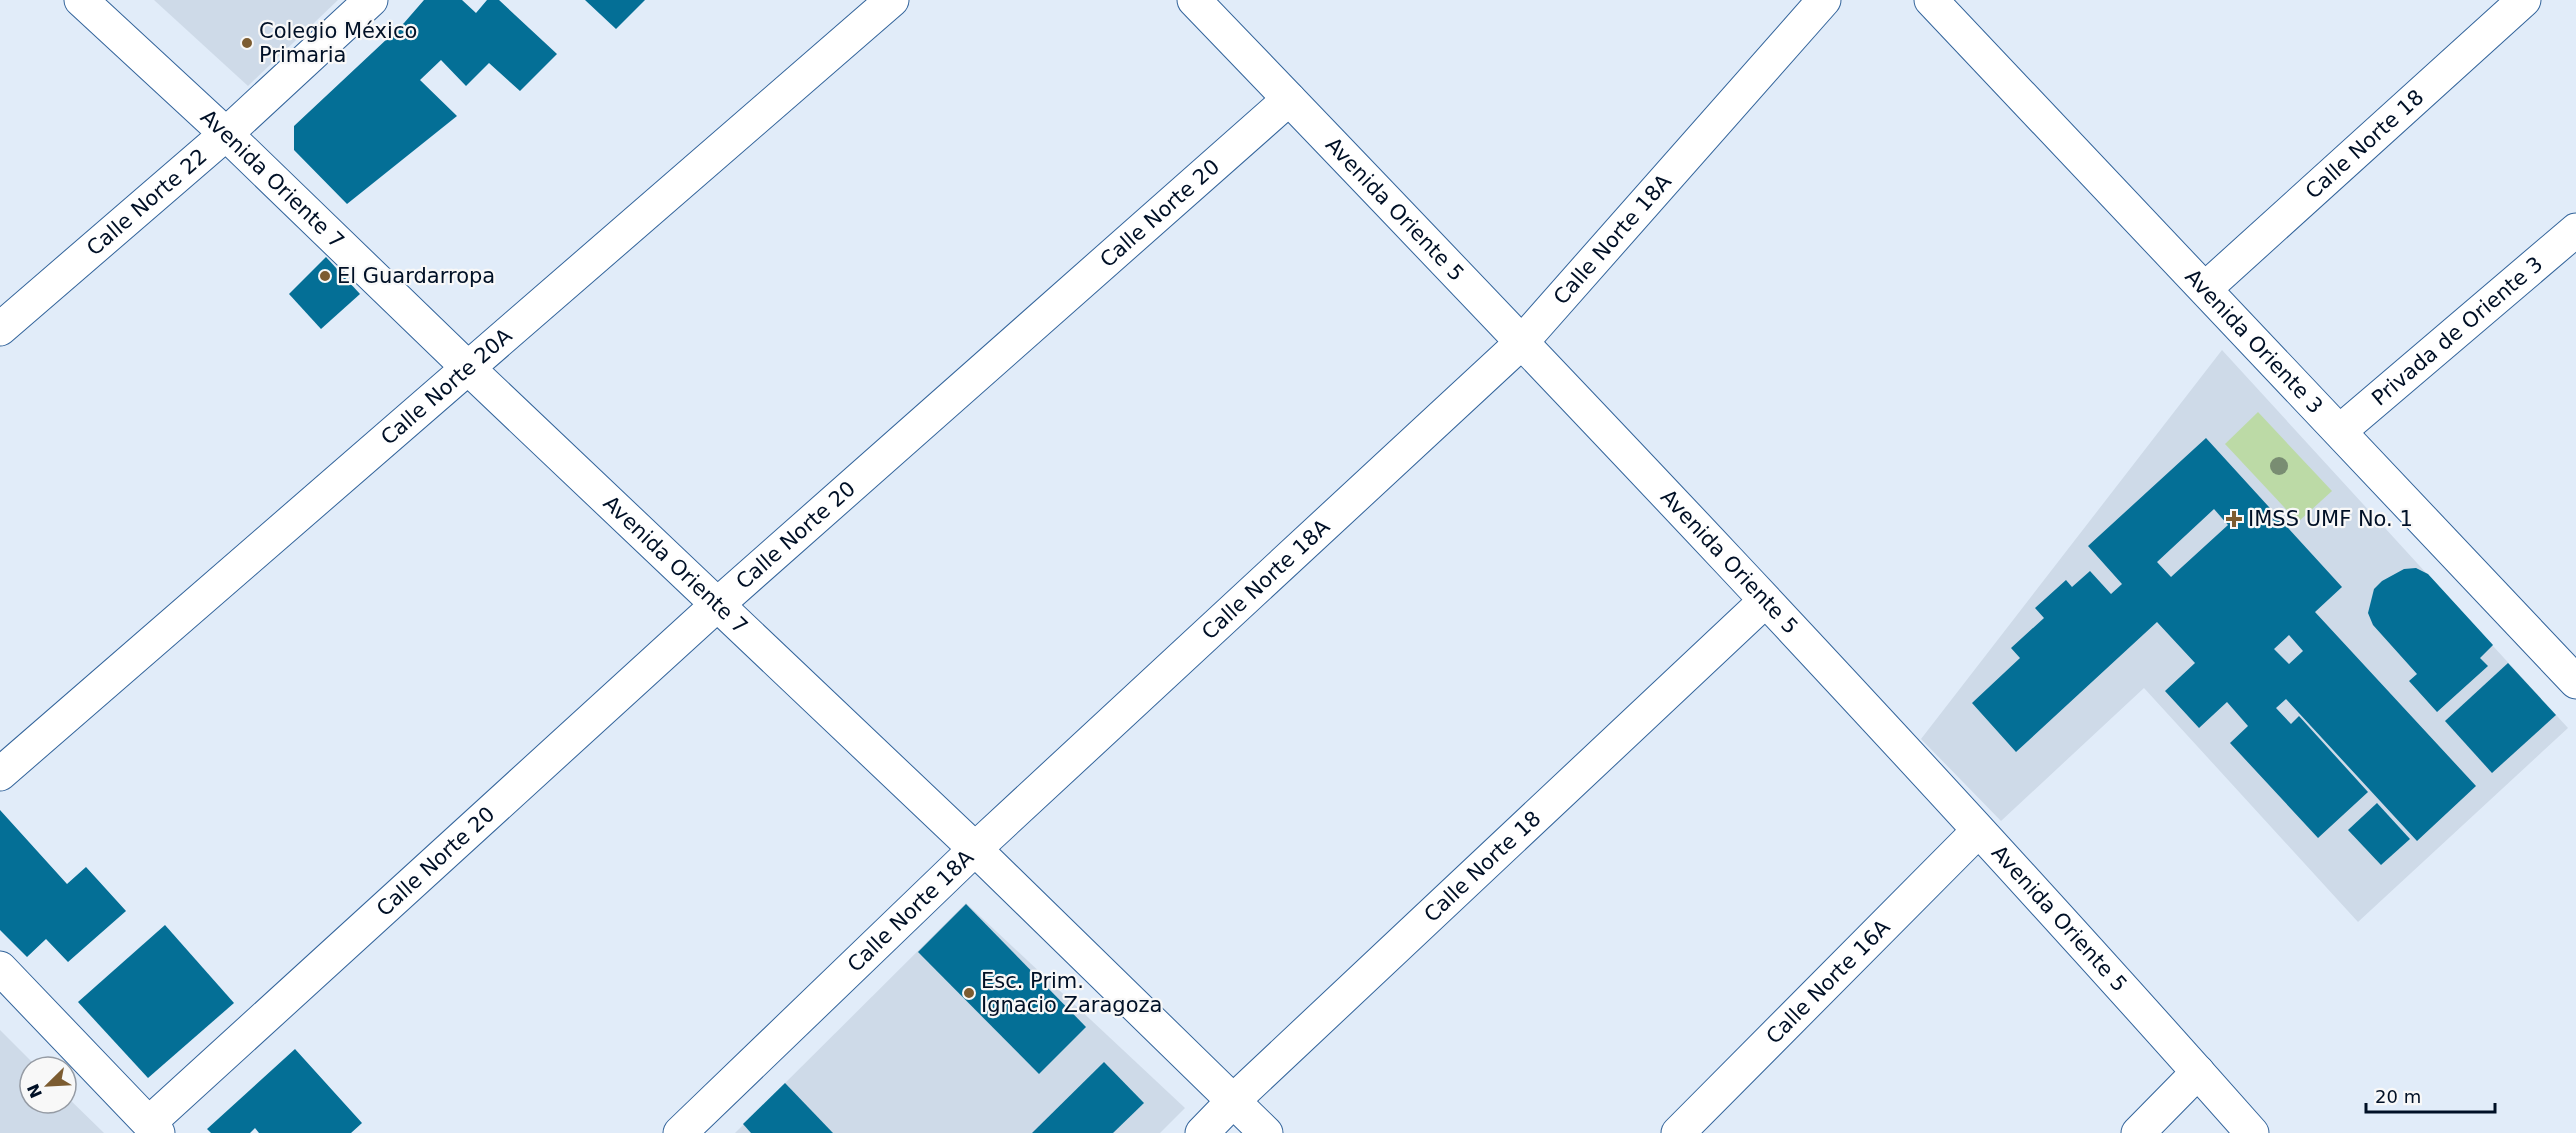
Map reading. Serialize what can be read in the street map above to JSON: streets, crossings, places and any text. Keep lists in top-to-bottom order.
{
  "streets": {
    "street": [
      "Calle Norte 18",
      "Avenida Oriente 7",
      "Calle Norte 22",
      "Avenida Oriente 5",
      "Calle Norte 20",
      "Calle Norte 18A",
      "Privada de Oriente 3",
      "Avenida Oriente 3",
      "Calle Norte 20A",
      "Calle Norte 16A"
    ]
  },
  "crossings": [
    ["Calle Norte 18", "Avenida Oriente 7"],
    ["Calle Norte 18", "Avenida Oriente 5"],
    ["Calle Norte 18", "Avenida Oriente 3"],
    ["Avenida Oriente 7", "Calle Norte 22"],
    ["Avenida Oriente 7", "Calle Norte 20"],
    ["Avenida Oriente 7", "Calle Norte 18A"],
    ["Avenida Oriente 7", "Calle Norte 20A"],
    ["Avenida Oriente 5", "Calle Norte 20"],
    ["Avenida Oriente 5", "Calle Norte 18A"],
    ["Avenida Oriente 5", "Calle Norte 16A"],
    ["Privada de Oriente 3", "Avenida Oriente 3"]
  ],
  "places": {
    "other": ["Colegio México Primaria", "El Guardarropa", "Esc. Prim. Ignacio Zaragoza"],
    "health": ["IMSS UMF No. 1"]
  },
  "scale_bar": "20 m",
  "north": "bottom left"
}
